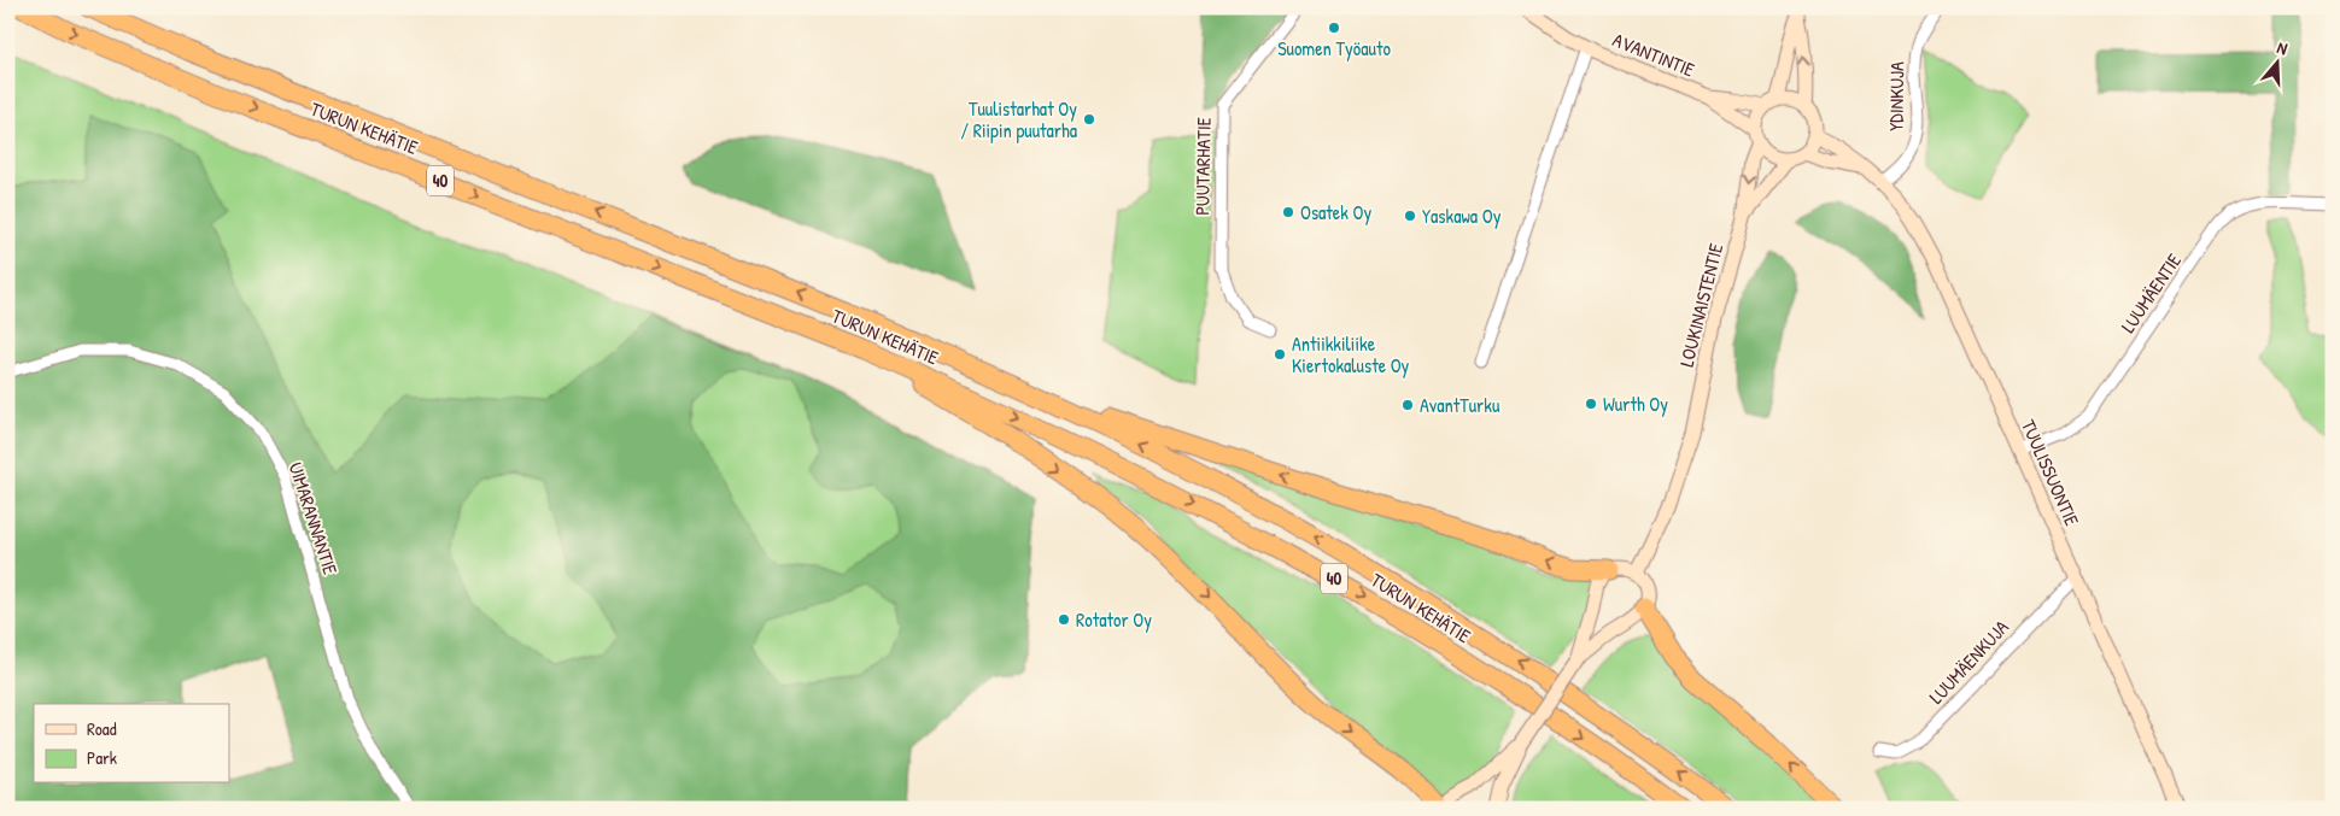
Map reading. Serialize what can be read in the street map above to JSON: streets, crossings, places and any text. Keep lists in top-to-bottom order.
{
  "streets": {
    "highway": ["TURUN KEHÄTIE", "40"],
    "street": [
      "AVANTINTIE",
      "YDINKUJA",
      "PUUTARHATIE",
      "LUUMÄENTIE",
      "LOUKINAISTENTIE",
      "TUULISSUONTIE",
      "UIMARANNANTIE",
      "LUUMÄENKUJA"
    ]
  },
  "crossings": [
    ["AVANTINTIE", "LOUKINAISTENTIE"],
    ["AVANTINTIE", "TUULISSUONTIE"],
    ["YDINKUJA", "TUULISSUONTIE"],
    ["LUUMÄENTIE", "TUULISSUONTIE"],
    ["LOUKINAISTENTIE", "TUULISSUONTIE"],
    ["TUULISSUONTIE", "LUUMÄENKUJA"]
  ],
  "places": [
    "Suomen Työauto",
    "Tuulistarhat Oy / Riipin puutarha",
    "Osatek Oy",
    "Yaskawa Oy",
    "Antiikkiliike Kiertokaluste Oy",
    "Wurth Oy",
    "AvantTurku",
    "Rotator Oy"
  ],
  "legend": ["Road", "Park"],
  "north": "top"
}
